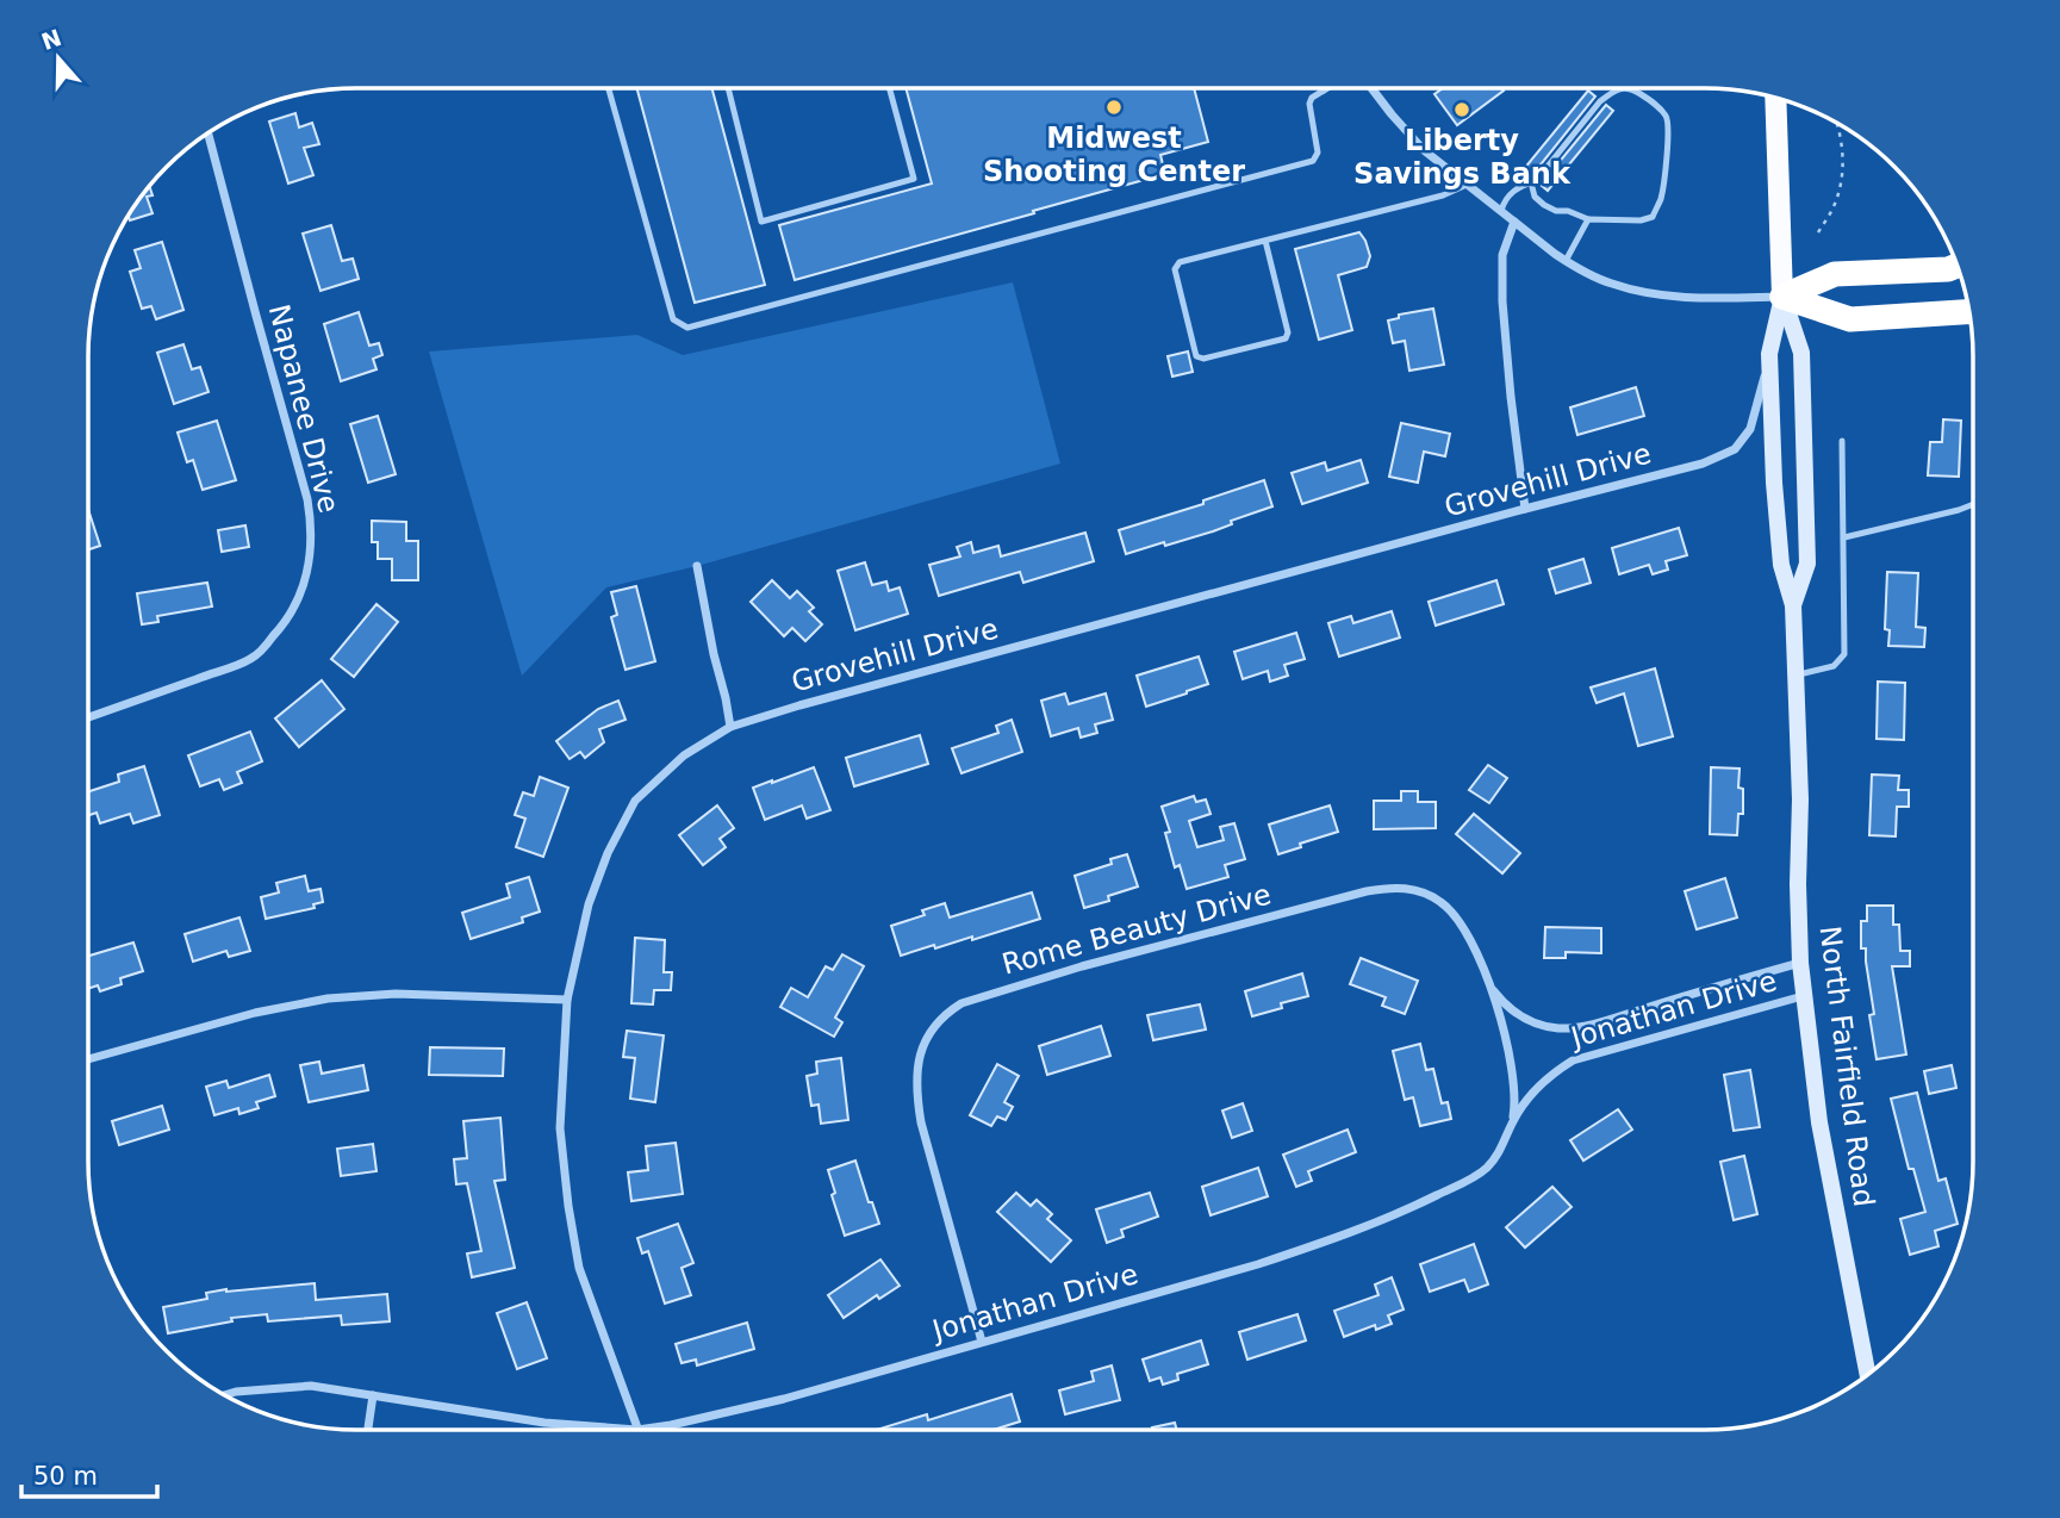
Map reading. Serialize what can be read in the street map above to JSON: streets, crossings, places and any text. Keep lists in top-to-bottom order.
{
  "streets": {
    "main road": ["North Fairfield Road"],
    "street": [
      "Napanee Drive",
      "Grovehill Drive",
      "Rome Beauty Drive",
      "Jonathan Drive"
    ]
  },
  "crossings": [
    ["Grovehill Drive", "Jonathan Drive"],
    ["Grovehill Drive", "North Fairfield Road"],
    ["Rome Beauty Drive", "Jonathan Drive"],
    ["Jonathan Drive", "North Fairfield Road"]
  ],
  "places": ["Midwest Shooting Center", "Liberty Savings Bank"],
  "scale_bar": "50 m",
  "north": "top"
}
